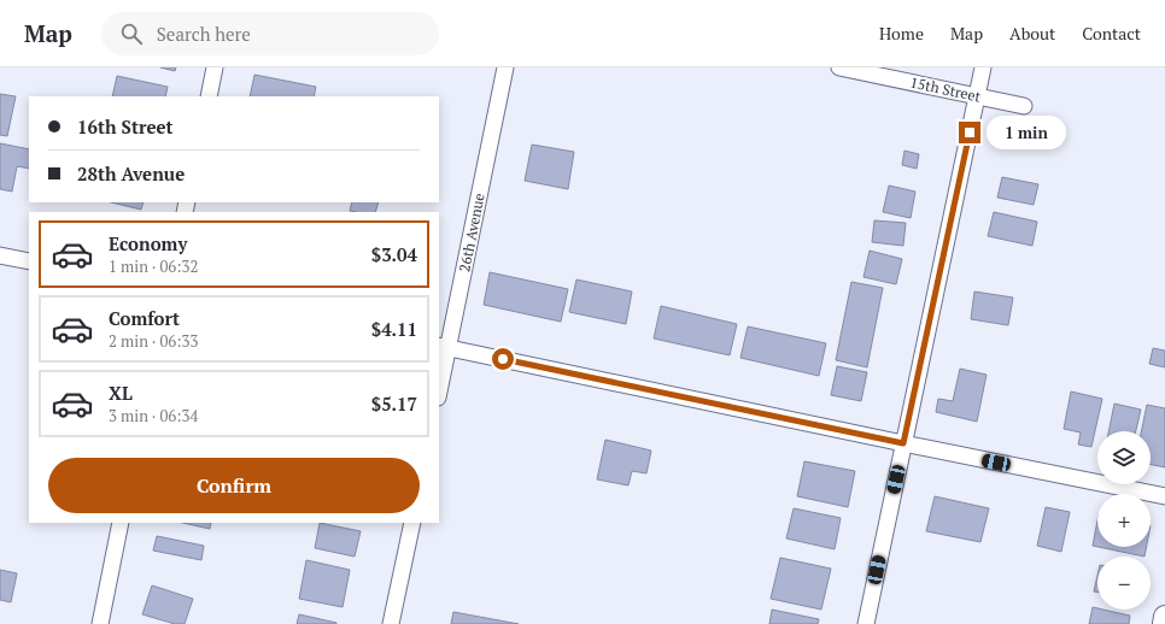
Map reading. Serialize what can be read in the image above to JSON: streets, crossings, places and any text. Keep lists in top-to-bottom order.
{
  "streets": {
    "street": ["15th Street", "26th Avenue"]
  },
  "page": {
    "header": "Map",
    "search": "Search here",
    "nav": [
      "Home",
      "Map",
      "About",
      "Contact"
    ],
    "banner": ["16th Street", "28th Avenue"],
    "bubble": "1 min",
    "list": [
      {
        "name": "Economy",
        "note": "1 min · 06:32",
        "value": "$3.04"
      },
      {
        "name": "Comfort",
        "note": "2 min · 06:33",
        "value": "$4.11"
      },
      {
        "name": "XL",
        "note": "3 min · 06:34",
        "value": "$5.17"
      }
    ],
    "map_buttons": ["+", "−"],
    "buttons": "Confirm"
  }
}
